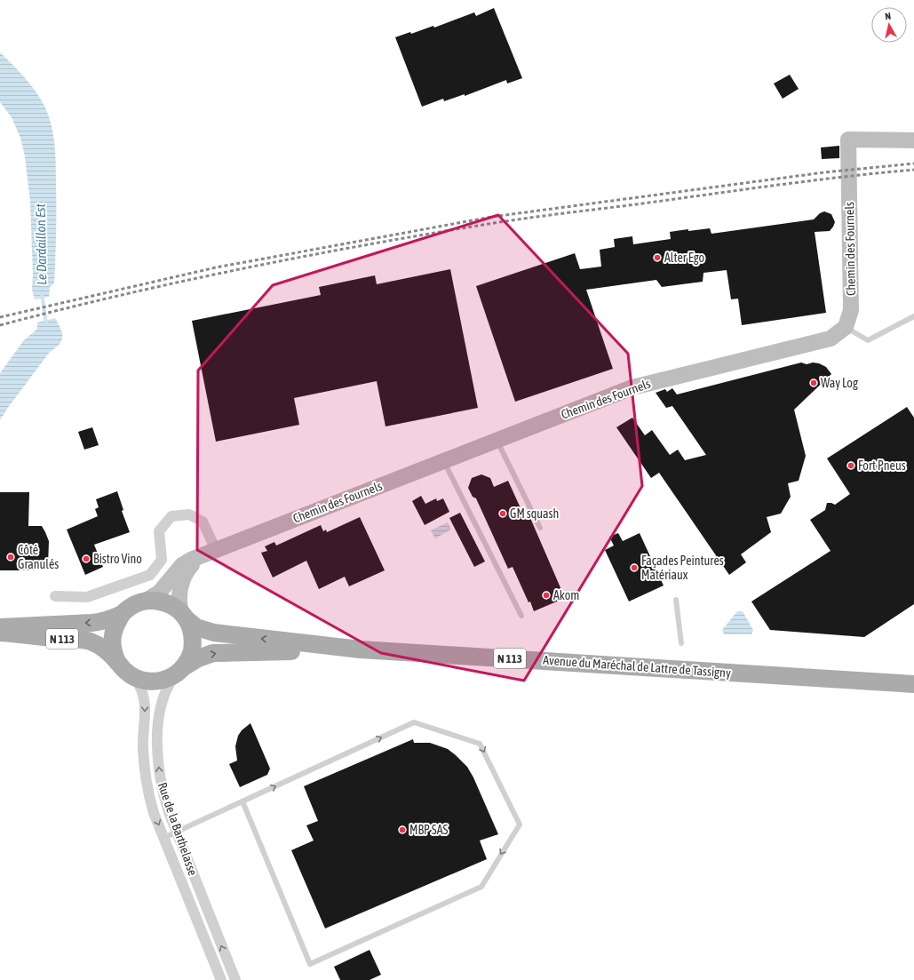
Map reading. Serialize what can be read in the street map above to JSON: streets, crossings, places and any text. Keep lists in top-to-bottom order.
{
  "streets": {
    "main road": ["N 113", "Avenue du Maréchal de Lattre de Tassigny"],
    "street": ["Chemin des Fournels", "Rue de la Barthelasse"]
  },
  "crossings": [
    ["Chemin des Fournels", "N 113"],
    ["Chemin des Fournels", "Avenue du Maréchal de Lattre de Tassigny"],
    ["Chemin des Fournels", "Rue de la Barthelasse"],
    ["N 113", "Avenue du Maréchal de Lattre de Tassigny"],
    ["N 113", "Rue de la Barthelasse"],
    ["Avenue du Maréchal de Lattre de Tassigny", "Rue de la Barthelasse"]
  ],
  "water": ["Le Dardaillon Est"],
  "places": [
    "Alter Ego",
    "Way Log",
    "Fort Pneus",
    "GM squash",
    "Côté Granulés",
    "Bistro Vino",
    "Façades Peintures Matériaux",
    "Akom",
    "MBP SAS"
  ],
  "north": "top"
}
